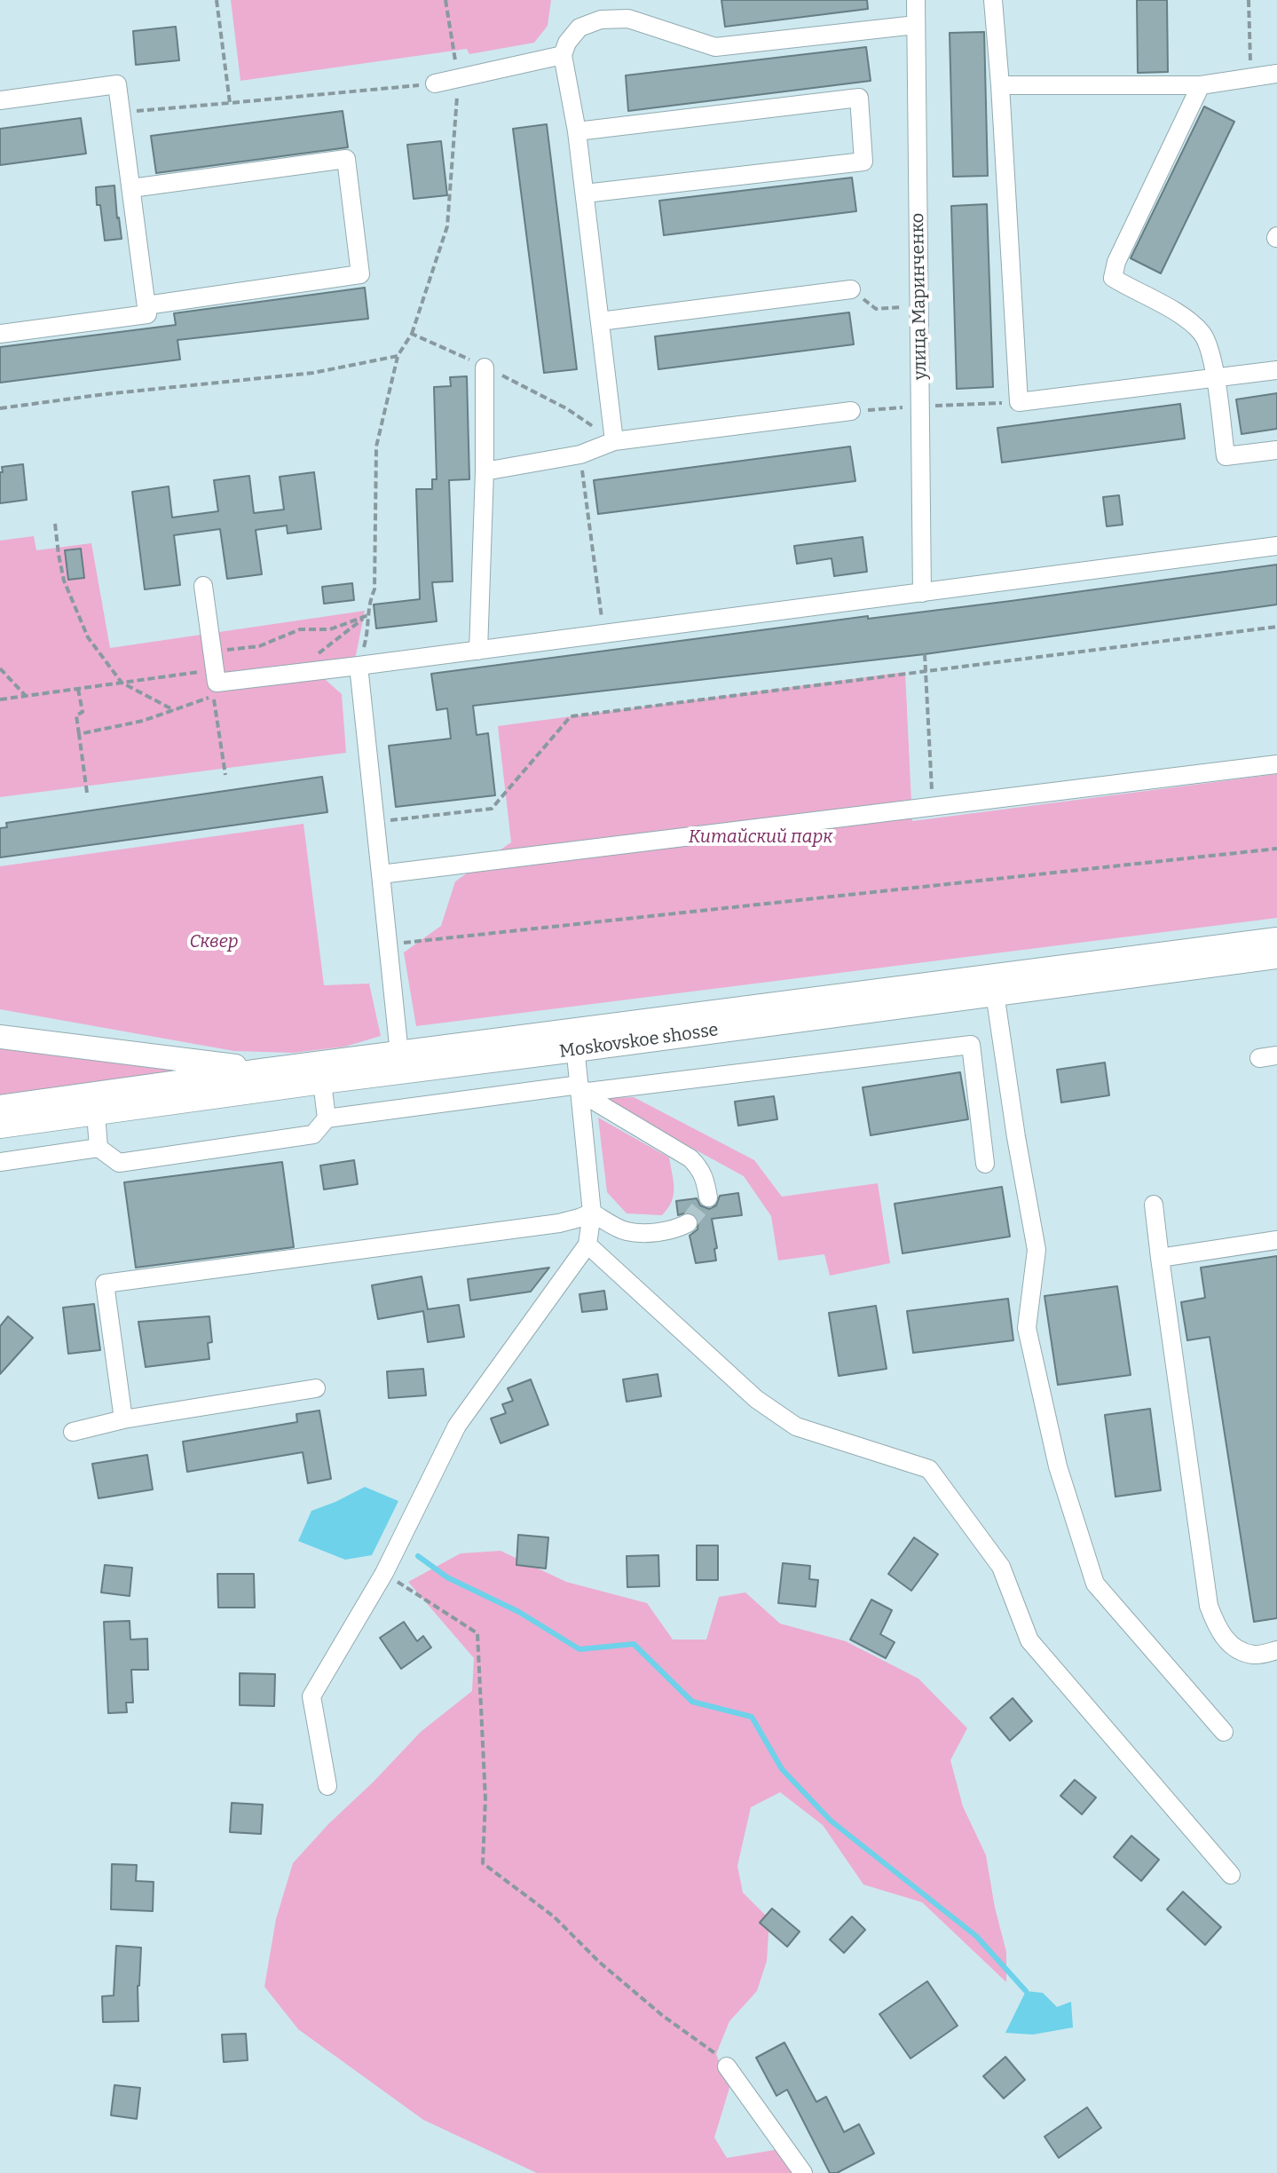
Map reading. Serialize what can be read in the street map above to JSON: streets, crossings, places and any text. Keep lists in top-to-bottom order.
{
  "streets": {
    "main road": ["Moskovskoe shosse"],
    "street": ["улица Маринченко"]
  },
  "parks": ["Китайский парк", "Сквер"]
}
